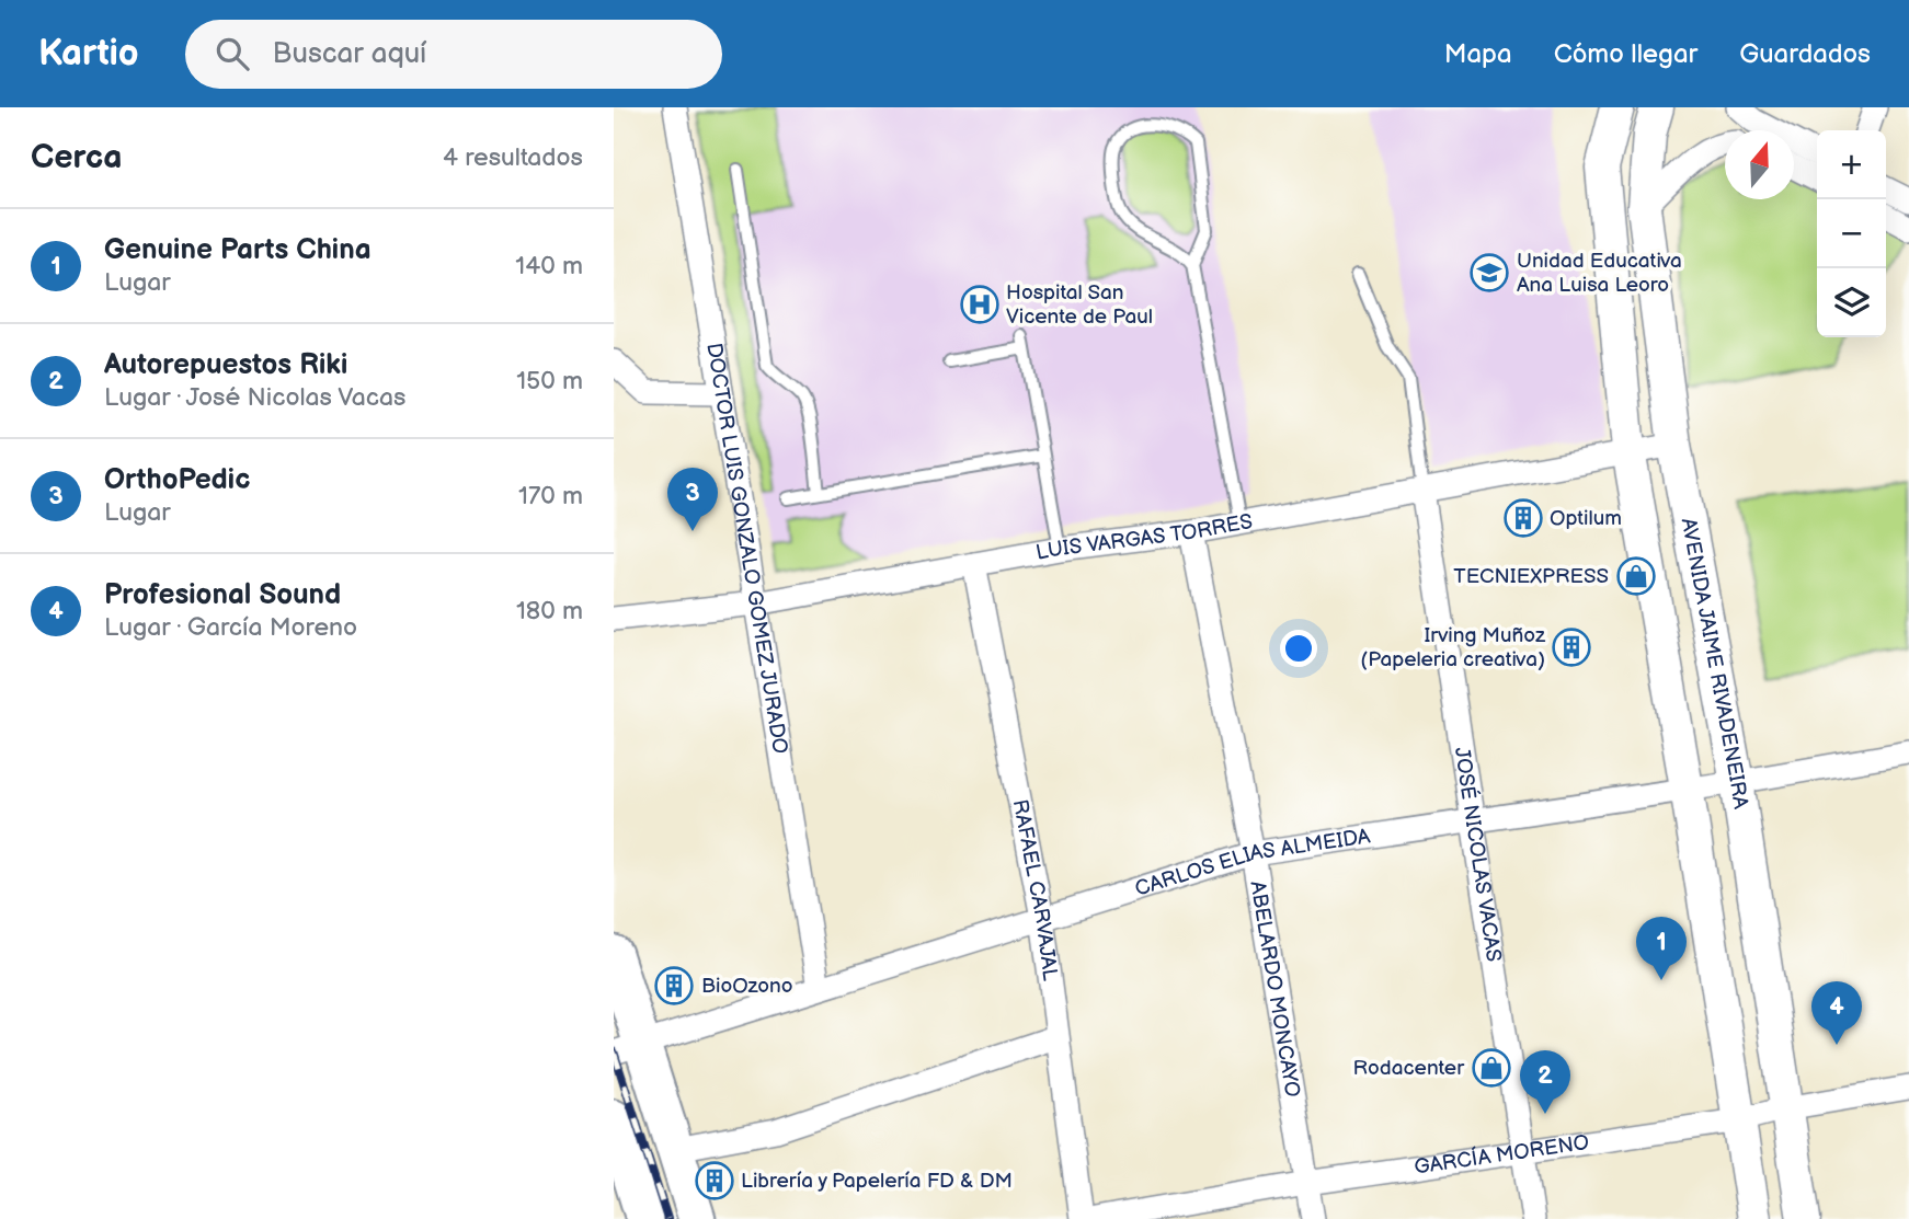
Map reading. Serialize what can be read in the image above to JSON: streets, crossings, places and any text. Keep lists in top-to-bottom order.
{
  "streets": {
    "main road": ["AVENIDA JAIME RIVADENEIRA"],
    "street": [
      "LUIS VARGAS TORRES",
      "DOCTOR LUIS GONZALO GOMEZ JURADO",
      "JOSÉ NICOLAS VACAS",
      "CARLOS ELIAS ALMEIDA",
      "RAFAEL CARVAJAL",
      "ABELARDO MONCAYO",
      "GARCÍA MORENO"
    ]
  },
  "crossings": [
    ["LUIS VARGAS TORRES", "DOCTOR LUIS GONZALO GOMEZ JURADO"],
    ["LUIS VARGAS TORRES", "AVENIDA JAIME RIVADENEIRA"],
    ["LUIS VARGAS TORRES", "JOSÉ NICOLAS VACAS"],
    ["LUIS VARGAS TORRES", "RAFAEL CARVAJAL"],
    ["LUIS VARGAS TORRES", "ABELARDO MONCAYO"],
    ["DOCTOR LUIS GONZALO GOMEZ JURADO", "CARLOS ELIAS ALMEIDA"],
    ["AVENIDA JAIME RIVADENEIRA", "CARLOS ELIAS ALMEIDA"],
    ["AVENIDA JAIME RIVADENEIRA", "GARCÍA MORENO"],
    ["JOSÉ NICOLAS VACAS", "CARLOS ELIAS ALMEIDA"],
    ["JOSÉ NICOLAS VACAS", "GARCÍA MORENO"],
    ["CARLOS ELIAS ALMEIDA", "RAFAEL CARVAJAL"],
    ["CARLOS ELIAS ALMEIDA", "ABELARDO MONCAYO"],
    ["ABELARDO MONCAYO", "GARCÍA MORENO"]
  ],
  "places": {
    "school or university": ["Unidad Educativa Ana Luisa Leoro"],
    "hospital": ["Hospital San Vicente de Paul"],
    "building": [
      "Optilum",
      "Irving Muñoz (Papeleria creativa)",
      "BioOzono",
      "Librería y Papelería FD & DM"
    ],
    "shop": ["TECNIEXPRESS", "Rodacenter"]
  },
  "north": "top",
  "page": {
    "header": "Kartio",
    "search": "Buscar aquí",
    "nav": ["Mapa", "Cómo llegar", "Guardados"],
    "heading": ["Cerca", "4 resultados"],
    "map_buttons": ["+", "−"],
    "list": [
      {
        "mark": "1",
        "name": "Genuine Parts China",
        "note": "Lugar",
        "value": "140 m"
      },
      {
        "mark": "2",
        "name": "Autorepuestos Riki",
        "note": "Lugar · José Nicolas Vacas",
        "value": "150 m"
      },
      {
        "mark": "3",
        "name": "OrthoPedic",
        "note": "Lugar",
        "value": "170 m"
      },
      {
        "mark": "4",
        "name": "Profesional Sound",
        "note": "Lugar · García Moreno",
        "value": "180 m"
      }
    ],
    "pins": [
      "3",
      "1",
      "4",
      "2"
    ]
  }
}
